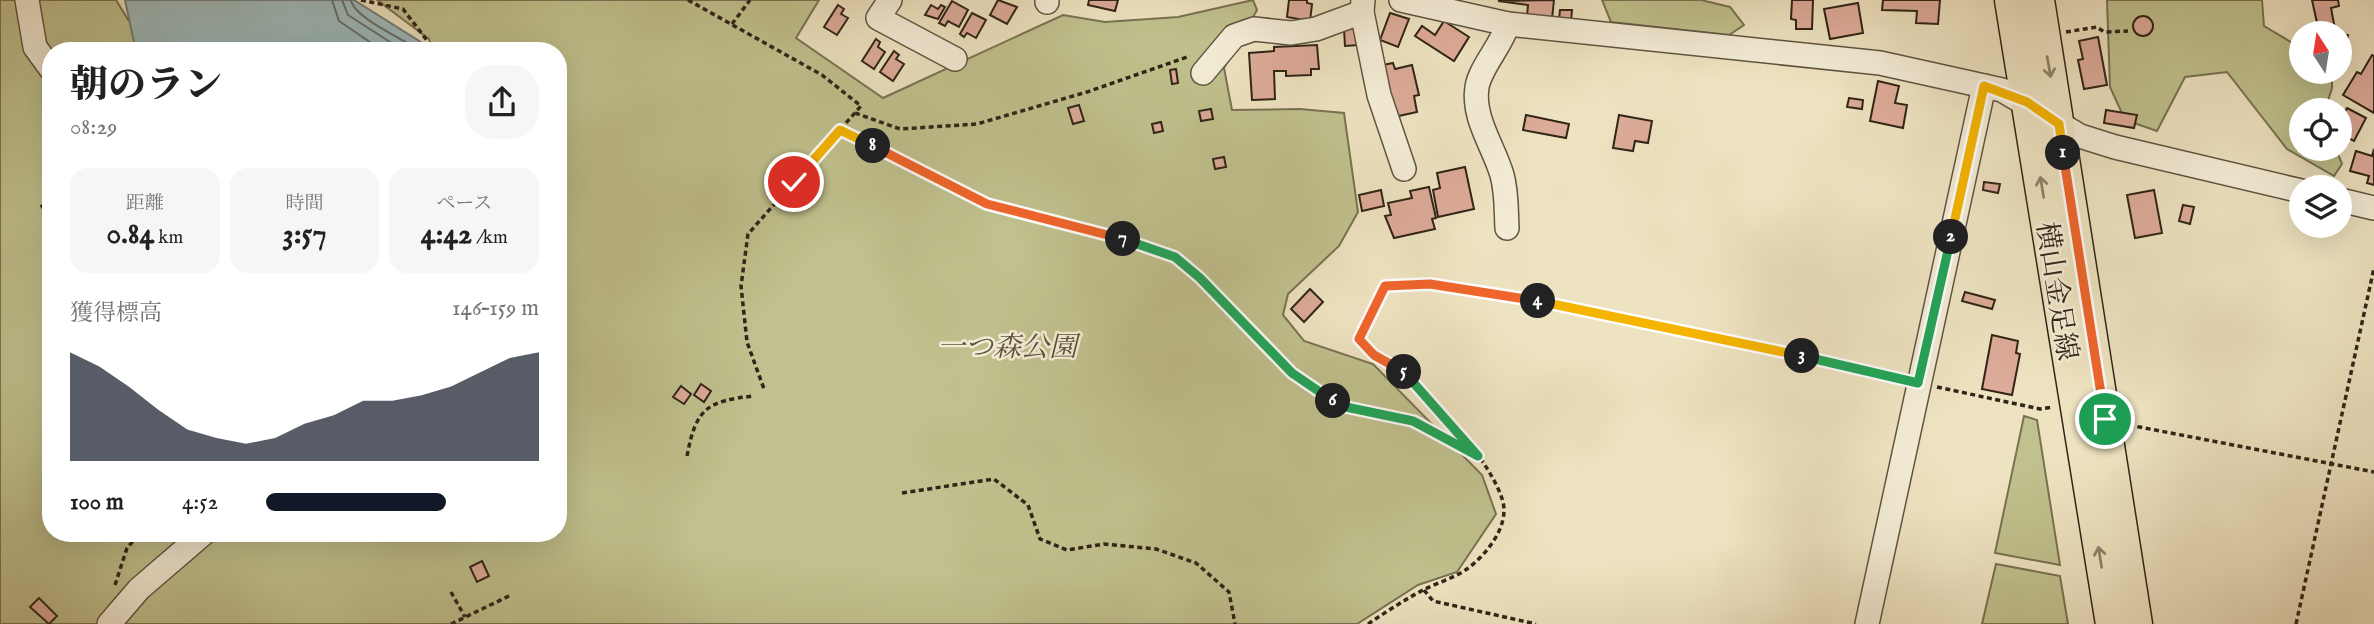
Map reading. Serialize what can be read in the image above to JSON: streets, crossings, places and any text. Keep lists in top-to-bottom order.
{
  "streets": {
    "main road": ["横山金足線"]
  },
  "parks": ["一つ森公園"],
  "north": "top",
  "page": {
    "heading": ["朝のラン", "08:29"],
    "pins": [
      "8",
      "1",
      "2",
      "7",
      "4",
      "3",
      "5",
      "6"
    ],
    "stats": [
      ["距離", "0.84 km"],
      ["時間", "3:57"],
      ["ペース", "4:42 /km"]
    ],
    "chart": ["獲得標高", "146–159 m"],
    "list": [
      {
        "name": "100 m",
        "note": "4:52"
      }
    ]
  }
}
